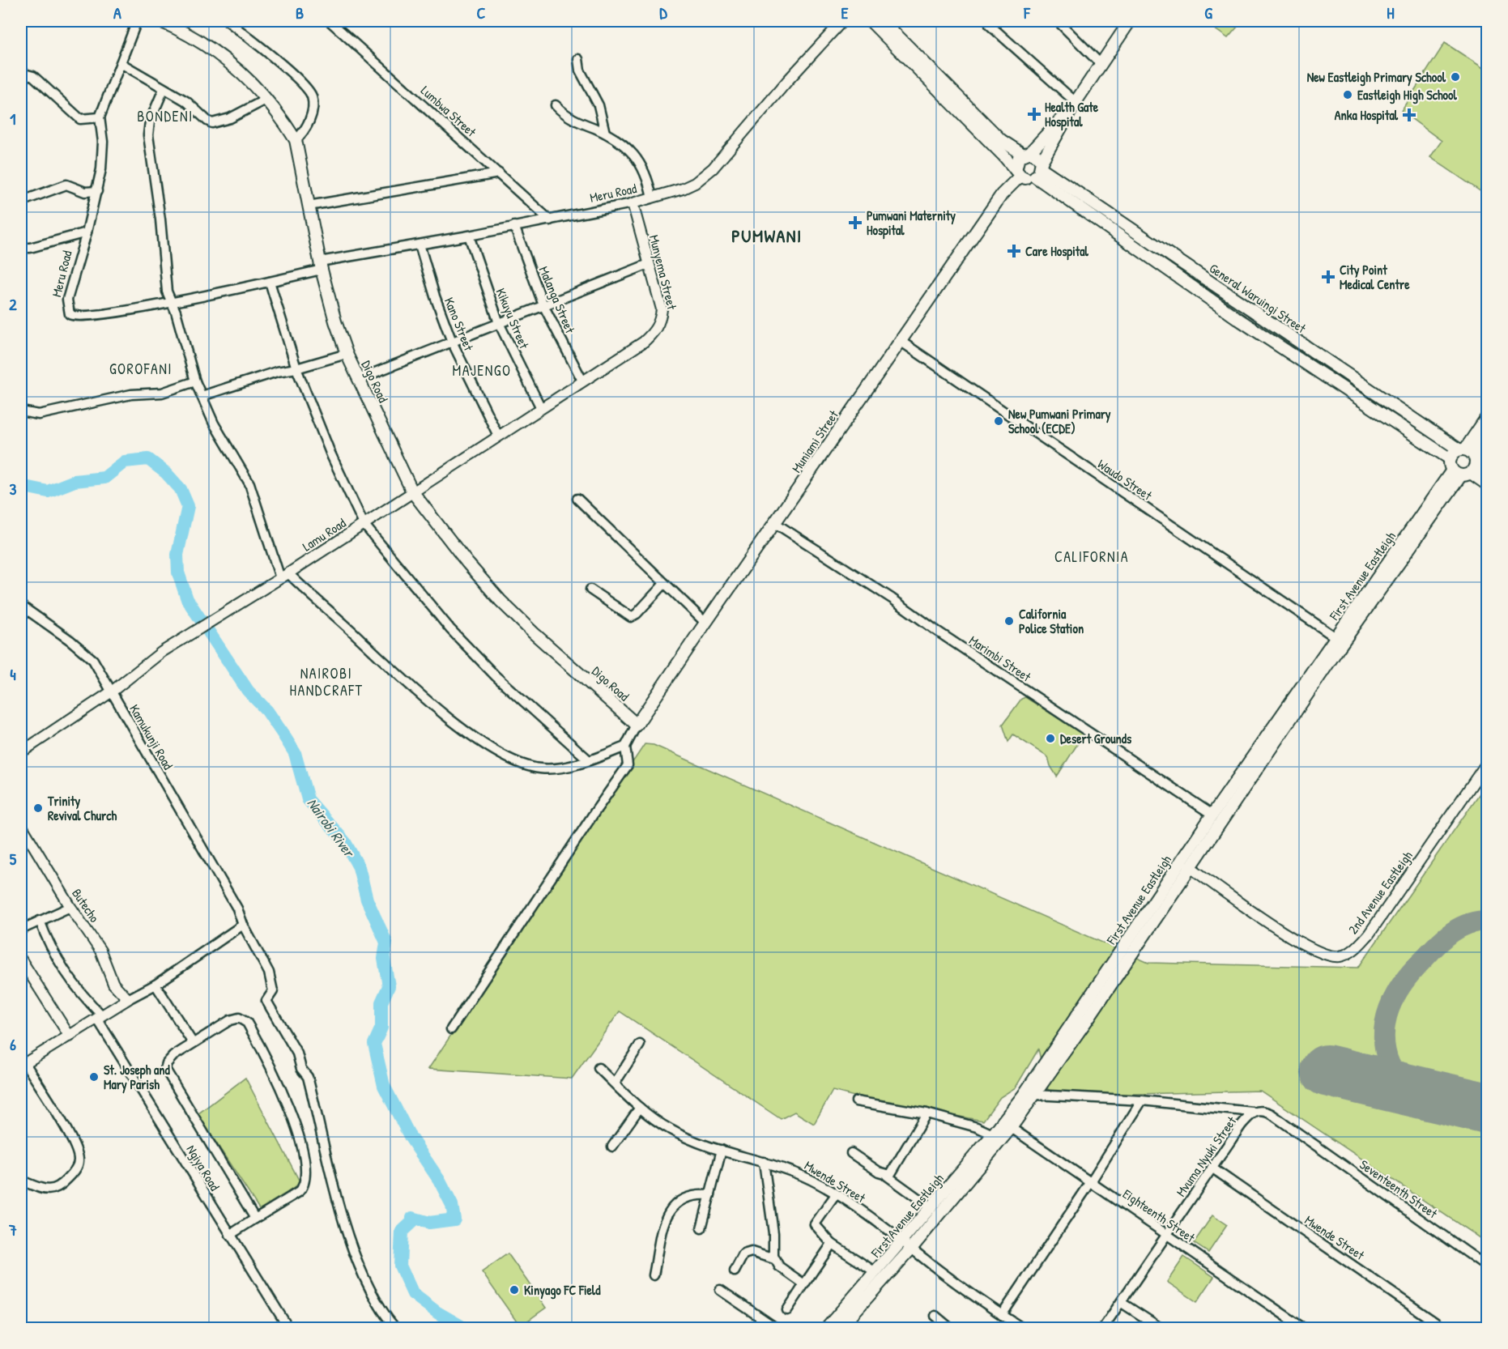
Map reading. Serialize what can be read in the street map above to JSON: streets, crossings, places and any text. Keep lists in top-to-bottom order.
{
  "streets": {
    "main road": [
      "General Waruingi Street",
      "Digo Road",
      "Muniami Street",
      "First Avenue Eastleigh"
    ],
    "street": [
      "Lumbwa Street",
      "Meru Road",
      "Munyema Street",
      "Malanga Street",
      "Kikuyu Street",
      "Kano Street",
      "Waudo Street",
      "Lamu Road",
      "Marimbi Street",
      "Kamukunji Road",
      "2nd Avenue Eastleigh",
      "Butecho",
      "Mvuma Nyuki Street",
      "Ngiya Road",
      "Mwende Street",
      "Seventeenth Street",
      "Eighteenth Street"
    ]
  },
  "crossings": [
    ["Lumbwa Street", "Meru Road"],
    ["Meru Road", "Munyema Street"],
    ["Meru Road", "Malanga Street"],
    ["Meru Road", "Kikuyu Street"],
    ["Meru Road", "Kano Street"],
    ["Meru Road", "Digo Road"],
    ["Munyema Street", "Lamu Road"],
    ["General Waruingi Street", "Muniami Street"],
    ["General Waruingi Street", "First Avenue Eastleigh"],
    ["Malanga Street", "Lamu Road"],
    ["Kikuyu Street", "Lamu Road"],
    ["Kano Street", "Lamu Road"],
    ["Digo Road", "Muniami Street"],
    ["Digo Road", "Lamu Road"],
    ["Muniami Street", "Waudo Street"],
    ["Muniami Street", "Marimbi Street"],
    ["Waudo Street", "First Avenue Eastleigh"],
    ["Lamu Road", "Kamukunji Road"],
    ["First Avenue Eastleigh", "Marimbi Street"],
    ["First Avenue Eastleigh", "2nd Avenue Eastleigh"],
    ["First Avenue Eastleigh", "Mwende Street"],
    ["First Avenue Eastleigh", "Eighteenth Street"],
    ["Mvuma Nyuki Street", "Mwende Street"],
    ["Mvuma Nyuki Street", "Seventeenth Street"],
    ["Mvuma Nyuki Street", "Eighteenth Street"]
  ],
  "districts": [
    "BONDENI",
    "PUMWANI",
    "GOROFANI",
    "MAJENGO",
    "CALIFORNIA",
    "NAIROBI HANDCRAFT"
  ],
  "water": ["Nairobi River"],
  "places": {
    "other": [
      "New Eastleigh Primary School",
      "Eastleigh High School",
      "New Pumwani Primary School (ECDE)",
      "California Police Station",
      "Desert Grounds",
      "Trinity Revival Church",
      "St. Joseph and Mary Parish",
      "Kinyago FC Field"
    ],
    "health": [
      "Health Gate Hospital",
      "Anka Hospital",
      "Pumwani Maternity Hospital",
      "Care Hospital",
      "City Point Medical Centre"
    ]
  },
  "grid": {
    "columns": [
      "A",
      "B",
      "C",
      "D",
      "E",
      "F",
      "G",
      "H"
    ],
    "rows": [
      "1",
      "2",
      "3",
      "4",
      "5",
      "6",
      "7"
    ]
  }
}
